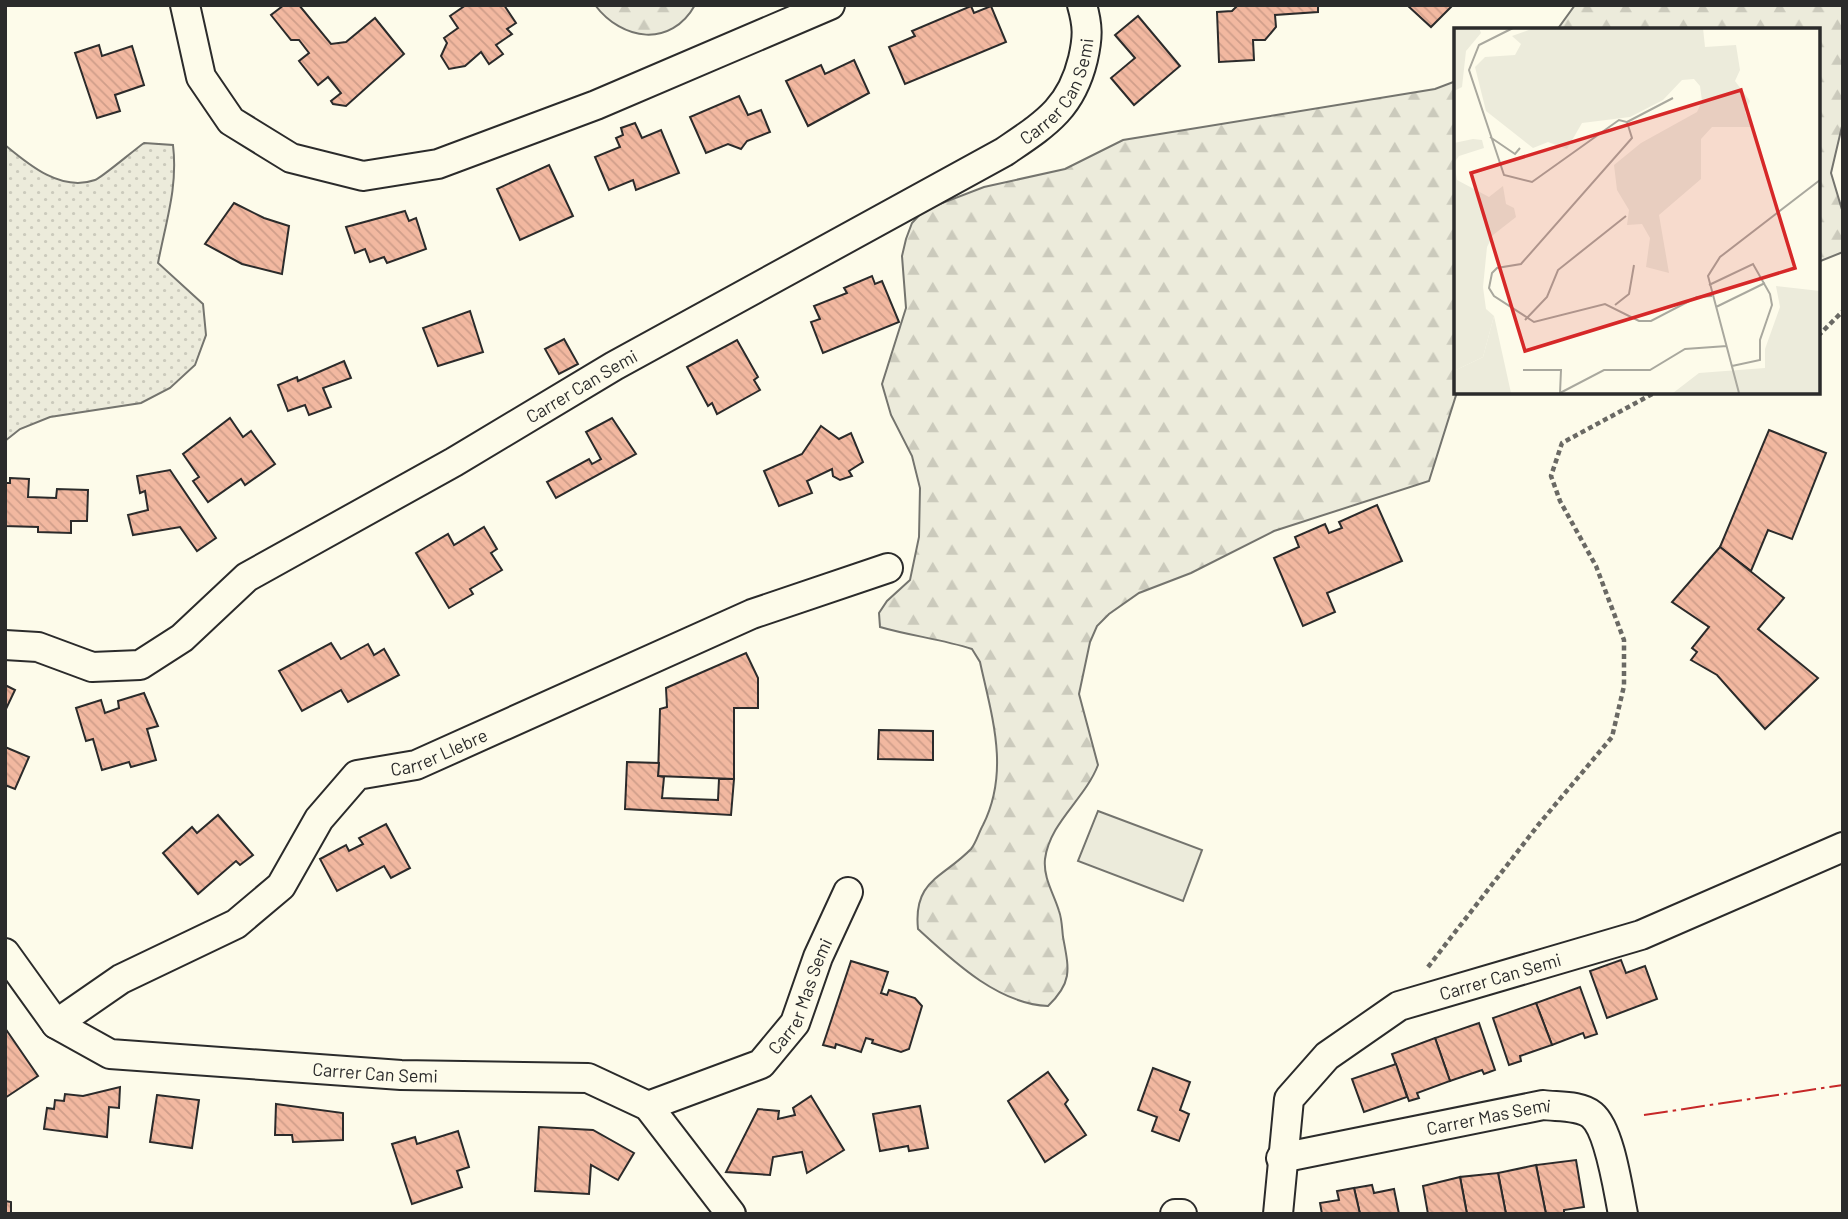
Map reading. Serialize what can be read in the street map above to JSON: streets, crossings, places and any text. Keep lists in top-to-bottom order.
{
  "streets": {
    "street": ["Carrer Can Semi", "Carrer Llebre", "Carrer Mas Semi"]
  },
  "crossings": [
    ["Carrer Can Semi", "Carrer Llebre"],
    ["Carrer Can Semi", "Carrer Mas Semi"]
  ]
}
